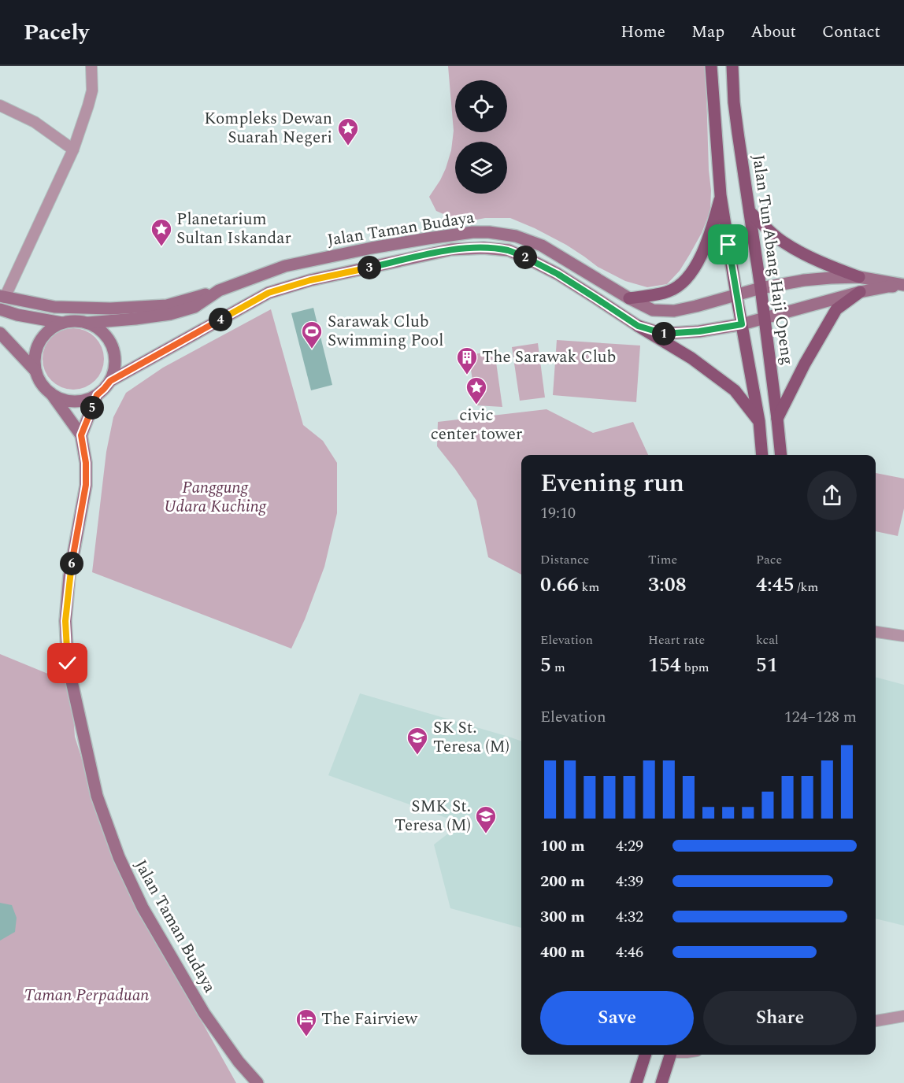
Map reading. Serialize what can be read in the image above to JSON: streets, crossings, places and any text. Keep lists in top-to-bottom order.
{
  "streets": {
    "main road": ["Jalan Taman Budaya", "Jalan Tun Abang Haji Openg"]
  },
  "crossings": [
    ["Jalan Taman Budaya", "Jalan Tun Abang Haji Openg"]
  ],
  "parks": ["Panggung Udara Kuching", "Taman Perpaduan"],
  "places": {
    "place": ["Kompleks Dewan Suarah Negeri", "Planetarium Sultan Iskandar", "civic center tower"],
    "sports": ["Sarawak Club Swimming Pool"],
    "building": ["The Sarawak Club"],
    "school or university": ["SK St. Teresa (M)", "SMK St. Teresa (M)"],
    "hotel": ["The Fairview"]
  },
  "page": {
    "header": "Pacely",
    "nav": [
      "Home",
      "Map",
      "About",
      "Contact"
    ],
    "pins": [
      "2",
      "3",
      "4",
      "1",
      "5",
      "6"
    ],
    "heading": ["Evening run", "19:10"],
    "stats": [
      ["Distance", "0.66 km"],
      ["Time", "3:08"],
      ["Pace", "4:45 /km"],
      ["Elevation", "5 m"],
      ["Heart rate", "154 bpm"],
      ["kcal", "51"]
    ],
    "chart": ["Elevation", "124–128 m"],
    "list": [
      {
        "name": "100 m",
        "note": "4:29"
      },
      {
        "name": "200 m",
        "note": "4:39"
      },
      {
        "name": "300 m",
        "note": "4:32"
      },
      {
        "name": "400 m",
        "note": "4:46"
      }
    ],
    "buttons": ["Save", "Share"]
  }
}
